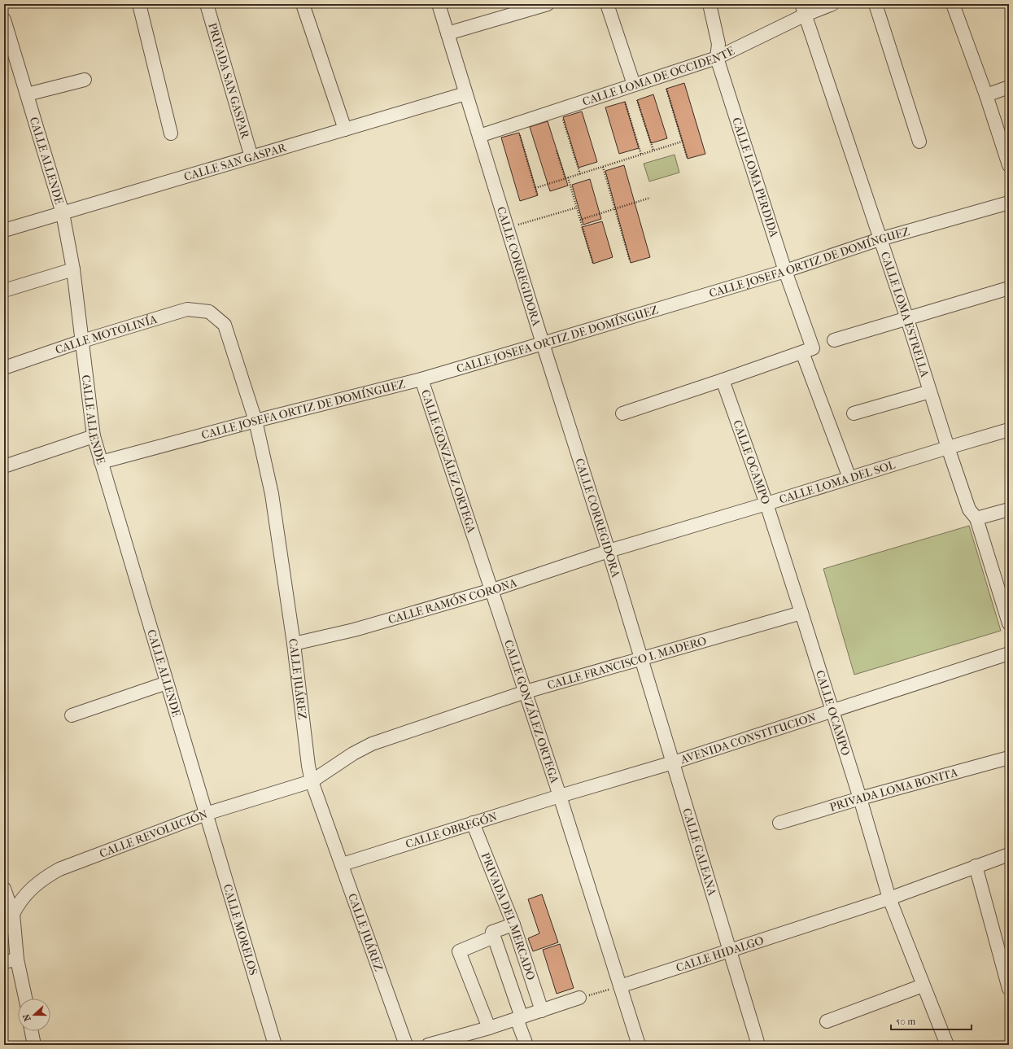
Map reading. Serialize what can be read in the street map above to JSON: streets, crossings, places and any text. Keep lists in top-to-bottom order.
{
  "streets": {
    "street": [
      "CALLE LOMA DE OCCIDENTE",
      "PRIVADA SAN GASPAR",
      "CALLE ALLENDE",
      "CALLE SAN GASPAR",
      "CALLE LOMA PERDIDA",
      "CALLE JOSEFA ORTIZ DE DOMÍNGUEZ",
      "CALLE CORREGIDORA",
      "CALLE LOMA ESTRELLA",
      "CALLE MOTOLINÍA",
      "CALLE GONZÁLEZ ORTEGA",
      "CALLE OCAMPO",
      "CALLE LOMA DEL SOL",
      "CALLE RAMÓN CORONA",
      "CALLE FRANCISCO I. MADERO",
      "CALLE JUÁREZ",
      "AVENIDA CONSTITUCION",
      "PRIVADA LOMA BONITA",
      "CALLE OBREGÓN",
      "CALLE REVOLUCIÓN",
      "CALLE GALEANA",
      "PRIVADA DEL MERCADO",
      "CALLE MORELOS",
      "CALLE HIDALGO"
    ]
  },
  "crossings": [
    ["CALLE LOMA DE OCCIDENTE", "CALLE LOMA PERDIDA"],
    ["CALLE LOMA DE OCCIDENTE", "CALLE CORREGIDORA"],
    ["CALLE LOMA DE OCCIDENTE", "CALLE LOMA ESTRELLA"],
    ["PRIVADA SAN GASPAR", "CALLE SAN GASPAR"],
    ["CALLE ALLENDE", "CALLE SAN GASPAR"],
    ["CALLE ALLENDE", "CALLE JOSEFA ORTIZ DE DOMÍNGUEZ"],
    ["CALLE ALLENDE", "CALLE MOTOLINÍA"],
    ["CALLE ALLENDE", "CALLE REVOLUCIÓN"],
    ["CALLE ALLENDE", "CALLE MORELOS"],
    ["CALLE SAN GASPAR", "CALLE CORREGIDORA"],
    ["CALLE LOMA PERDIDA", "CALLE JOSEFA ORTIZ DE DOMÍNGUEZ"],
    ["CALLE LOMA PERDIDA", "CALLE LOMA DEL SOL"],
    ["CALLE JOSEFA ORTIZ DE DOMÍNGUEZ", "CALLE CORREGIDORA"],
    ["CALLE JOSEFA ORTIZ DE DOMÍNGUEZ", "CALLE LOMA ESTRELLA"],
    ["CALLE JOSEFA ORTIZ DE DOMÍNGUEZ", "CALLE GONZÁLEZ ORTEGA"],
    ["CALLE JOSEFA ORTIZ DE DOMÍNGUEZ", "CALLE JUÁREZ"],
    ["CALLE CORREGIDORA", "CALLE LOMA DEL SOL"],
    ["CALLE CORREGIDORA", "CALLE RAMÓN CORONA"],
    ["CALLE CORREGIDORA", "CALLE FRANCISCO I. MADERO"],
    ["CALLE CORREGIDORA", "CALLE GALEANA"],
    ["CALLE LOMA ESTRELLA", "CALLE LOMA DEL SOL"],
    ["CALLE MOTOLINÍA", "CALLE JUÁREZ"],
    ["CALLE GONZÁLEZ ORTEGA", "CALLE RAMÓN CORONA"],
    ["CALLE GONZÁLEZ ORTEGA", "CALLE FRANCISCO I. MADERO"],
    ["CALLE GONZÁLEZ ORTEGA", "AVENIDA CONSTITUCION"],
    ["CALLE GONZÁLEZ ORTEGA", "CALLE OBREGÓN"],
    ["CALLE GONZÁLEZ ORTEGA", "CALLE HIDALGO"],
    ["CALLE OCAMPO", "CALLE LOMA DEL SOL"],
    ["CALLE OCAMPO", "CALLE FRANCISCO I. MADERO"],
    ["CALLE OCAMPO", "AVENIDA CONSTITUCION"],
    ["CALLE OCAMPO", "PRIVADA LOMA BONITA"],
    ["CALLE OCAMPO", "CALLE HIDALGO"],
    ["CALLE LOMA DEL SOL", "CALLE RAMÓN CORONA"],
    ["CALLE RAMÓN CORONA", "CALLE JUÁREZ"],
    ["CALLE FRANCISCO I. MADERO", "CALLE JUÁREZ"],
    ["CALLE FRANCISCO I. MADERO", "CALLE REVOLUCIÓN"],
    ["CALLE FRANCISCO I. MADERO", "CALLE GALEANA"],
    ["CALLE JUÁREZ", "CALLE OBREGÓN"],
    ["CALLE JUÁREZ", "CALLE REVOLUCIÓN"],
    ["AVENIDA CONSTITUCION", "CALLE OBREGÓN"],
    ["AVENIDA CONSTITUCION", "CALLE GALEANA"],
    ["CALLE OBREGÓN", "PRIVADA DEL MERCADO"],
    ["CALLE REVOLUCIÓN", "CALLE MORELOS"],
    ["CALLE GALEANA", "CALLE HIDALGO"]
  ],
  "scale_bar": "50 m",
  "north": "left"
}
